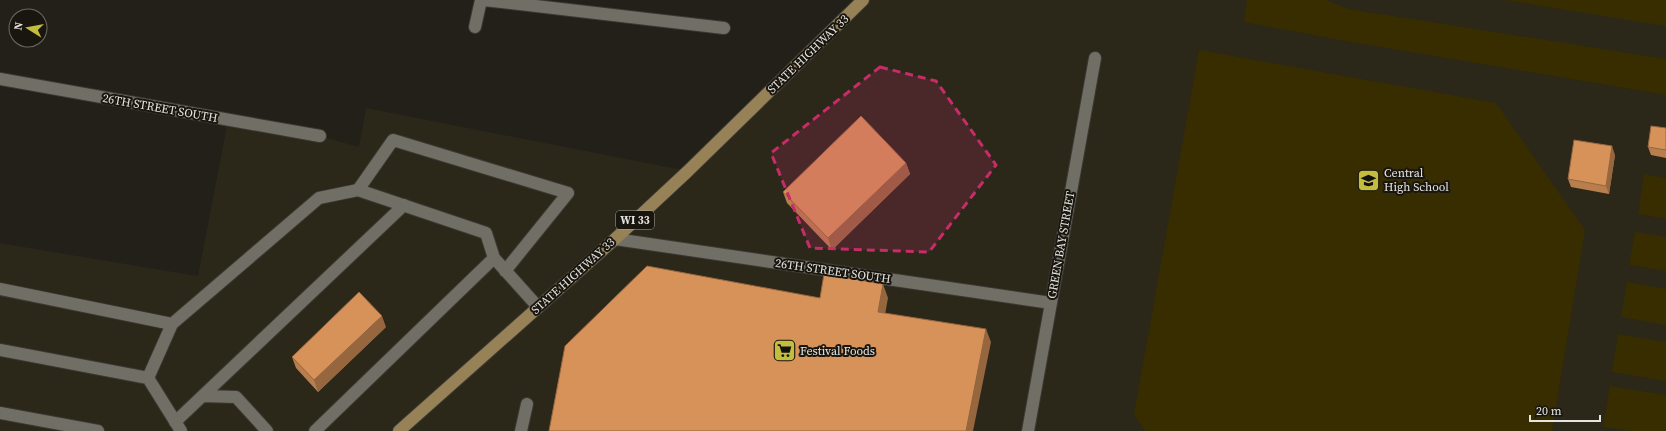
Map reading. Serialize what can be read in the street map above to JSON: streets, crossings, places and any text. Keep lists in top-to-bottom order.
{
  "streets": {
    "main road": ["STATE HIGHWAY 33", "WI 33"],
    "street": ["26TH STREET SOUTH", "GREEN BAY STREET"]
  },
  "crossings": [
    ["STATE HIGHWAY 33", "26TH STREET SOUTH"],
    ["26TH STREET SOUTH", "GREEN BAY STREET"]
  ],
  "places": {
    "school or university": ["Central High School"],
    "supermarket": ["Festival Foods"]
  },
  "scale_bar": "20 m",
  "north": "left"
}
